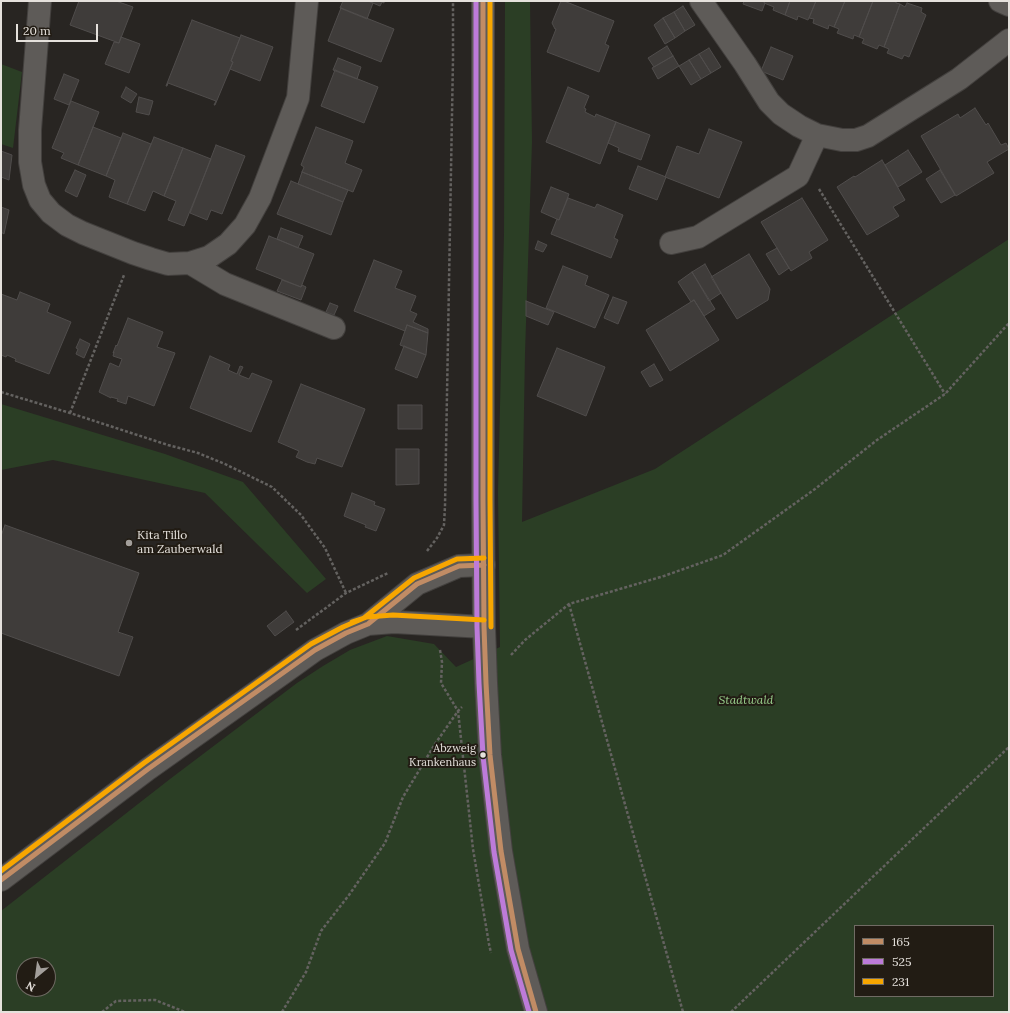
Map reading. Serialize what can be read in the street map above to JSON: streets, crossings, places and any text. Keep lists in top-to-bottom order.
{
  "parks": ["Stadtwald"],
  "places": ["Kita Tillo am Zauberwald", "Abzweig Krankenhaus"],
  "lines": ["transit line 165", "transit line 525", "transit line 231"],
  "legend": ["165", "525", "231"],
  "scale_bar": "20 m",
  "north": "bottom left"
}
